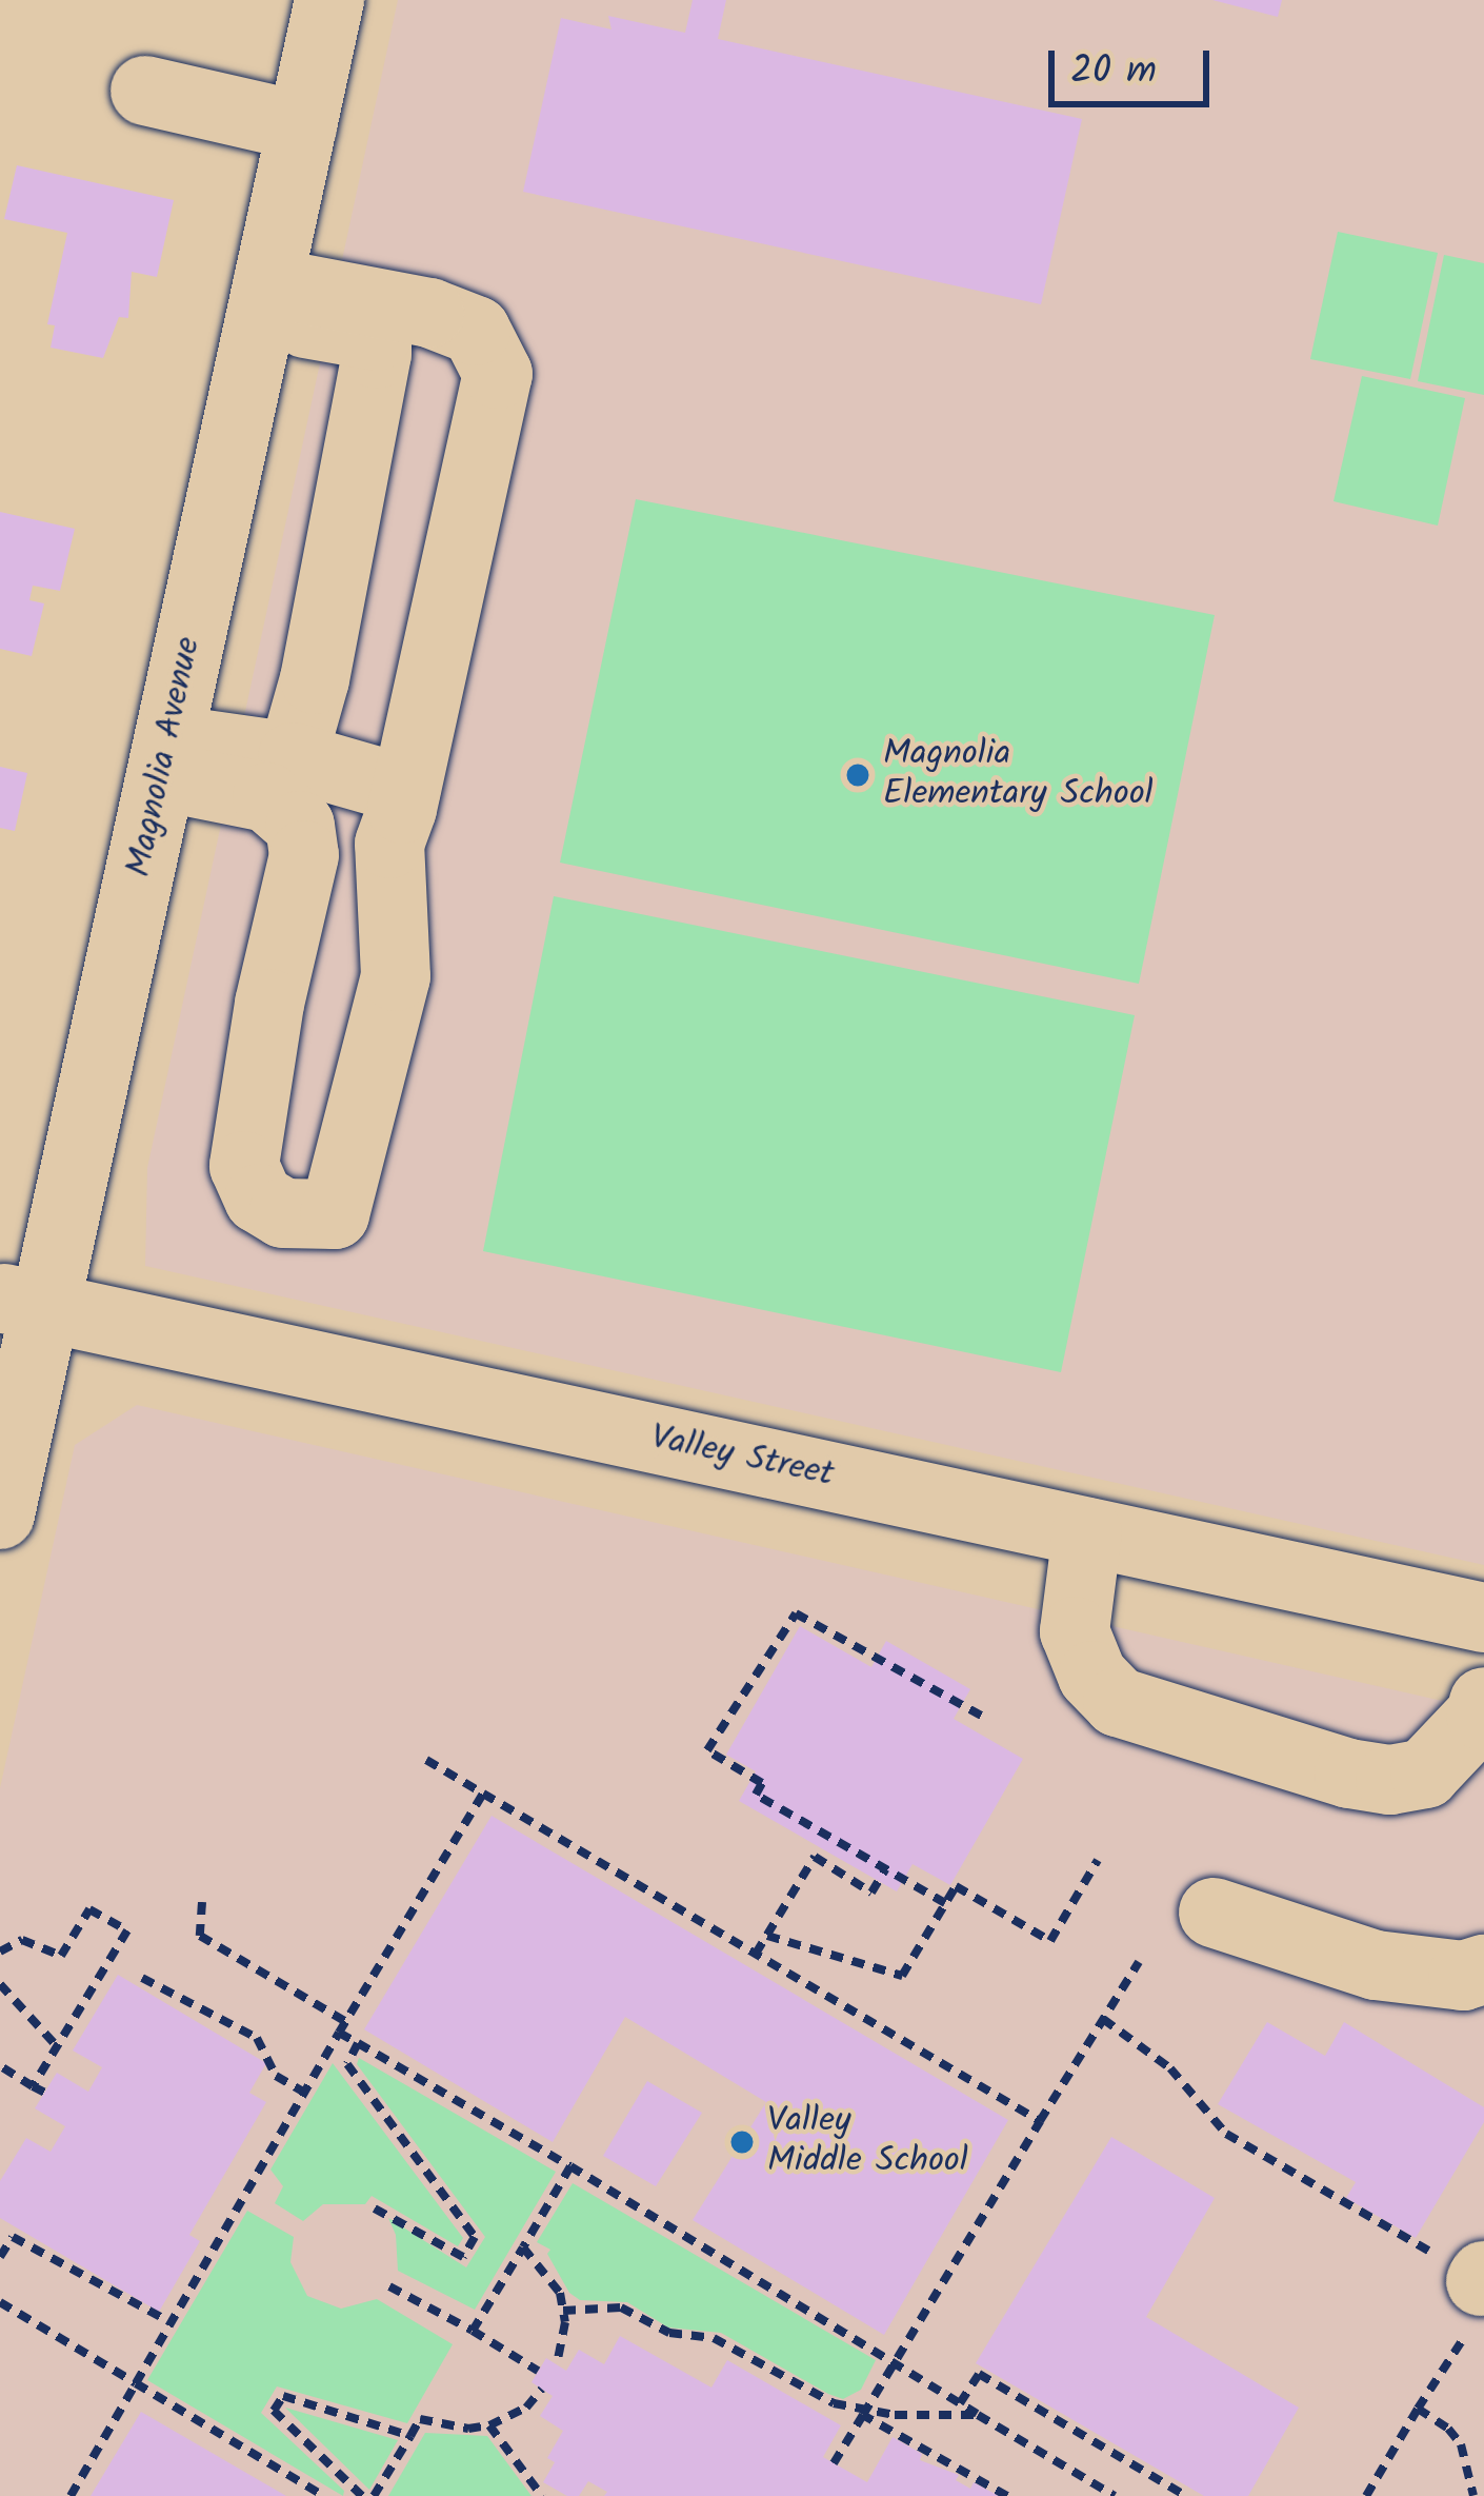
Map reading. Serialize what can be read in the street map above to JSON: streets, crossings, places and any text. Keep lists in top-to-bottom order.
{
  "streets": {
    "street": ["Magnolia Avenue", "Valley Street"]
  },
  "crossings": [
    ["Magnolia Avenue", "Valley Street"]
  ],
  "places": ["Magnolia Elementary School", "Valley Middle School"],
  "scale_bar": "20 m"
}
